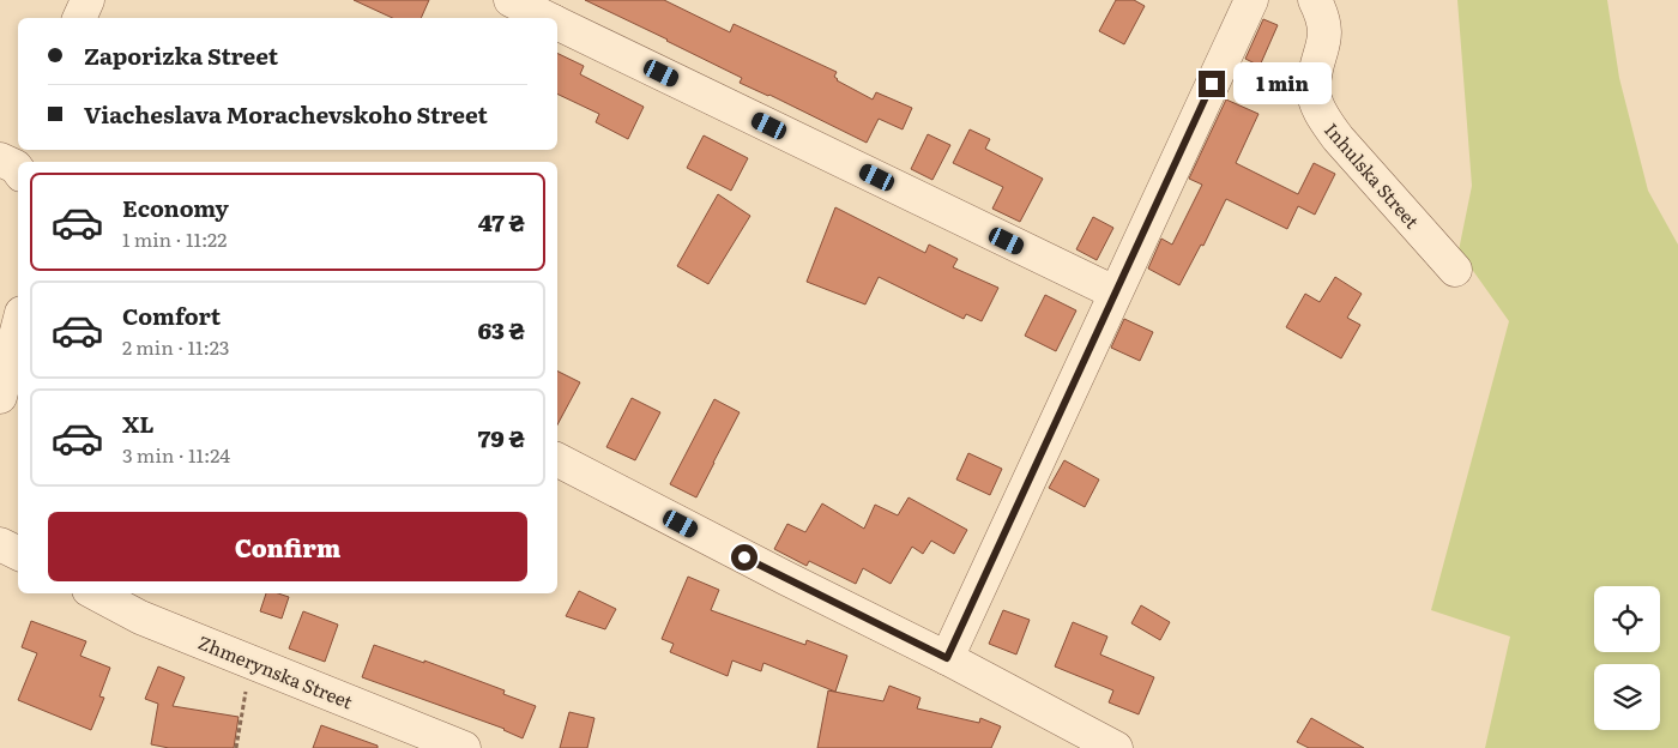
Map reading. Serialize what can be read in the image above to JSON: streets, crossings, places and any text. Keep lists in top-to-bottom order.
{
  "streets": {
    "street": ["Inhulska Street", "Zhmerynska Street"]
  },
  "page": {
    "banner": ["Zaporizka Street", "Viacheslava Morachevskoho Street"],
    "bubble": "1 min",
    "list": [
      {
        "name": "Economy",
        "note": "1 min · 11:22",
        "value": "47 ₴"
      },
      {
        "name": "Comfort",
        "note": "2 min · 11:23",
        "value": "63 ₴"
      },
      {
        "name": "XL",
        "note": "3 min · 11:24",
        "value": "79 ₴"
      }
    ],
    "buttons": "Confirm"
  }
}
